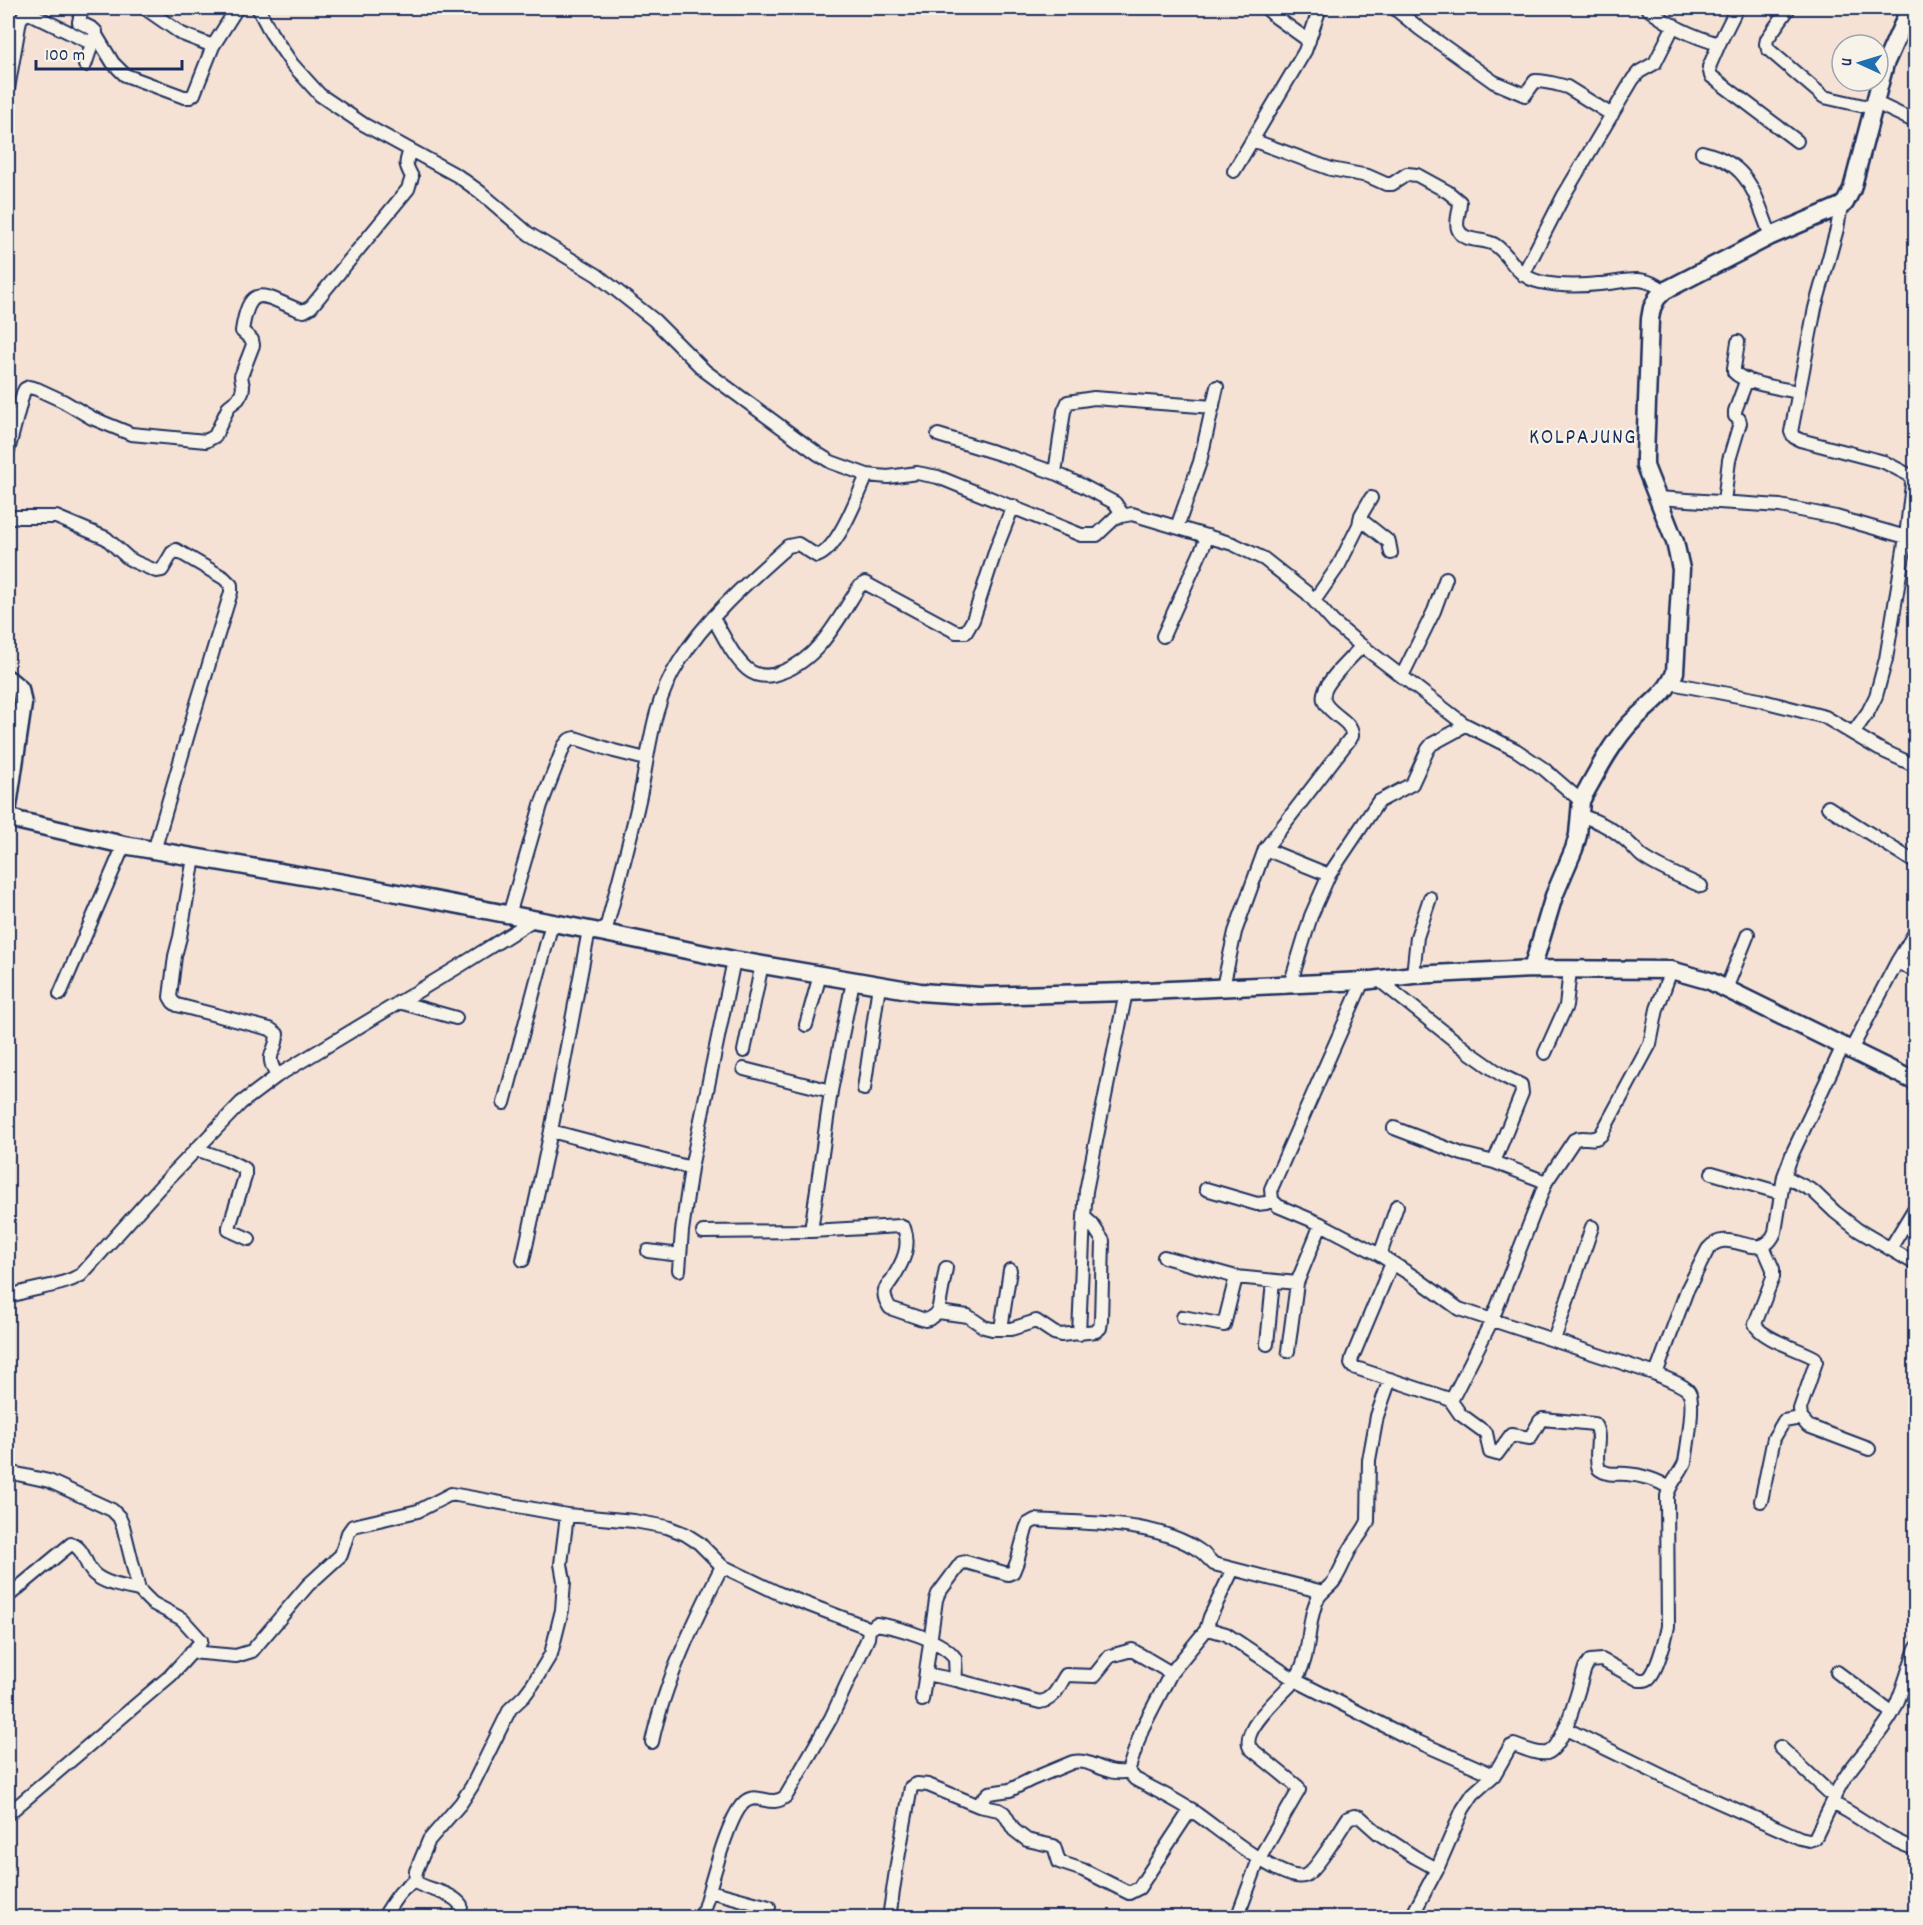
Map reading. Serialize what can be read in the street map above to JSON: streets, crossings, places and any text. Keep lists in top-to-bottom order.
{
  "districts": ["KOLPAJUNG"],
  "scale_bar": "100 m",
  "north": "left"
}
